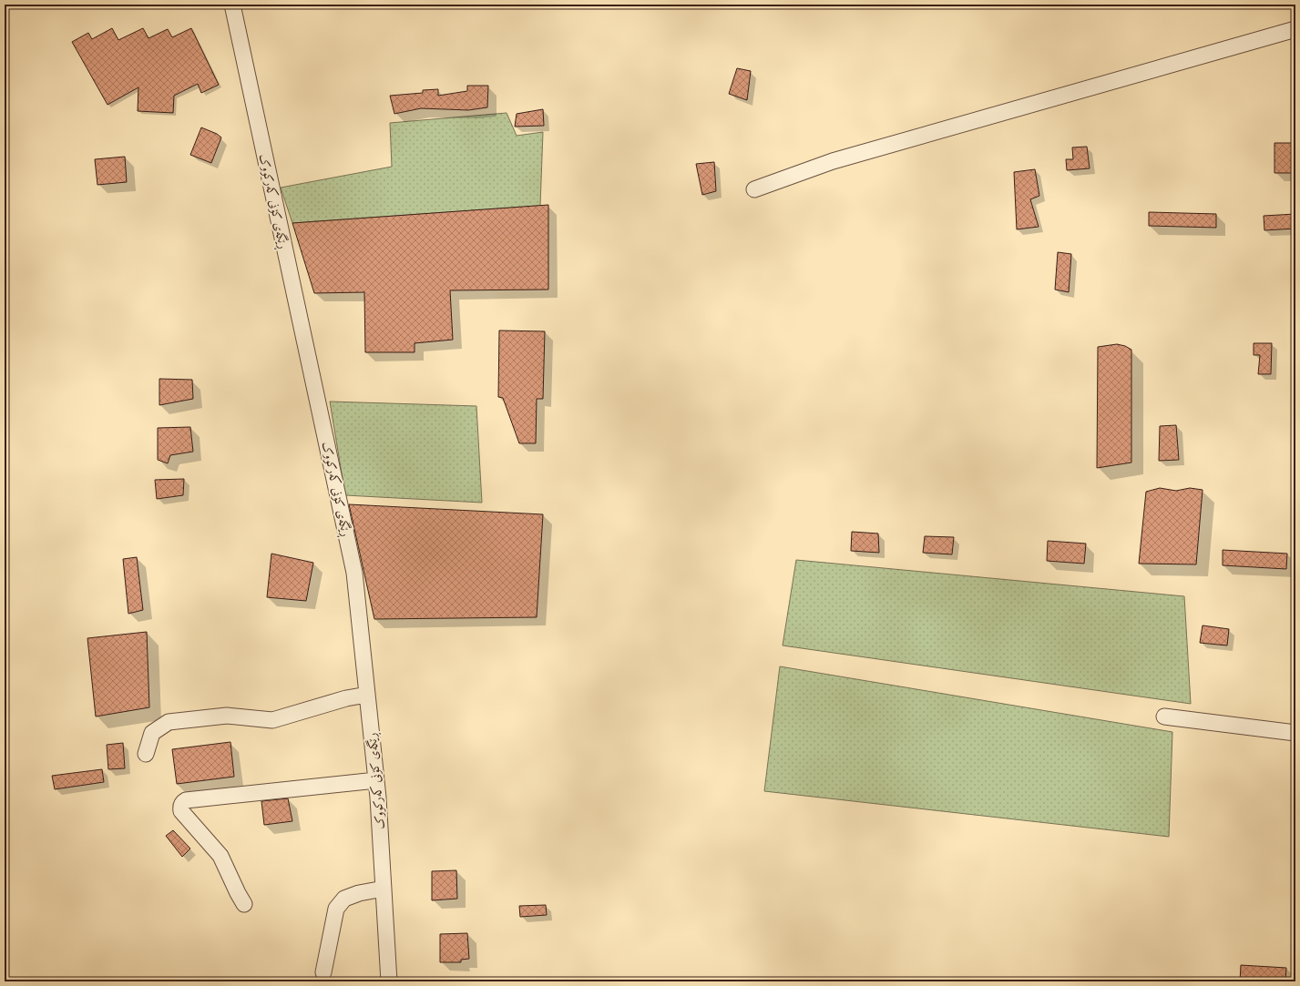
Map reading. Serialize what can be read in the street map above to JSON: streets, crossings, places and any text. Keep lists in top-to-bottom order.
{
  "streets": {
    "street": ["ڕێگەی کۆنی کەرکووک"]
  }
}
